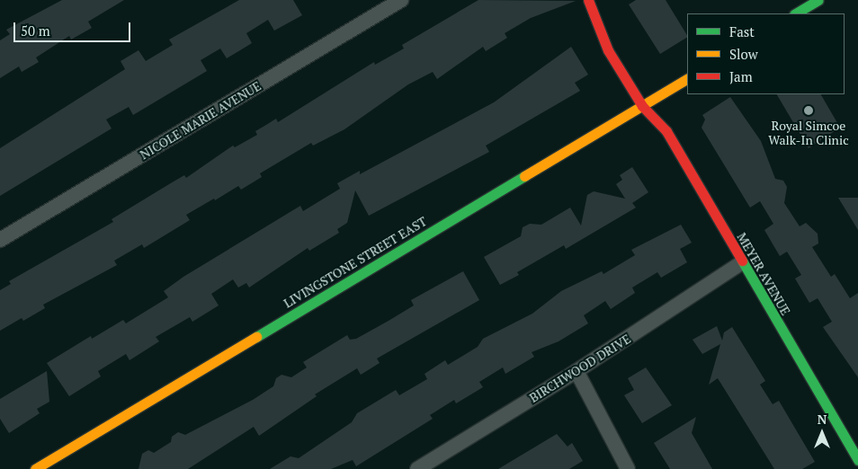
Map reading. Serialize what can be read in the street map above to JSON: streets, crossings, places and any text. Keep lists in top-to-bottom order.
{
  "streets": {
    "street": [
      "NICOLE MARIE AVENUE",
      "LIVINGSTONE STREET EAST",
      "MEYER AVENUE",
      "BIRCHWOOD DRIVE"
    ]
  },
  "crossings": [
    ["LIVINGSTONE STREET EAST", "MEYER AVENUE"],
    ["MEYER AVENUE", "BIRCHWOOD DRIVE"]
  ],
  "places": ["Royal Simcoe Walk-In Clinic"],
  "legend": ["Fast", "Slow", "Jam"],
  "scale_bar": "50 m",
  "north": "top"
}
